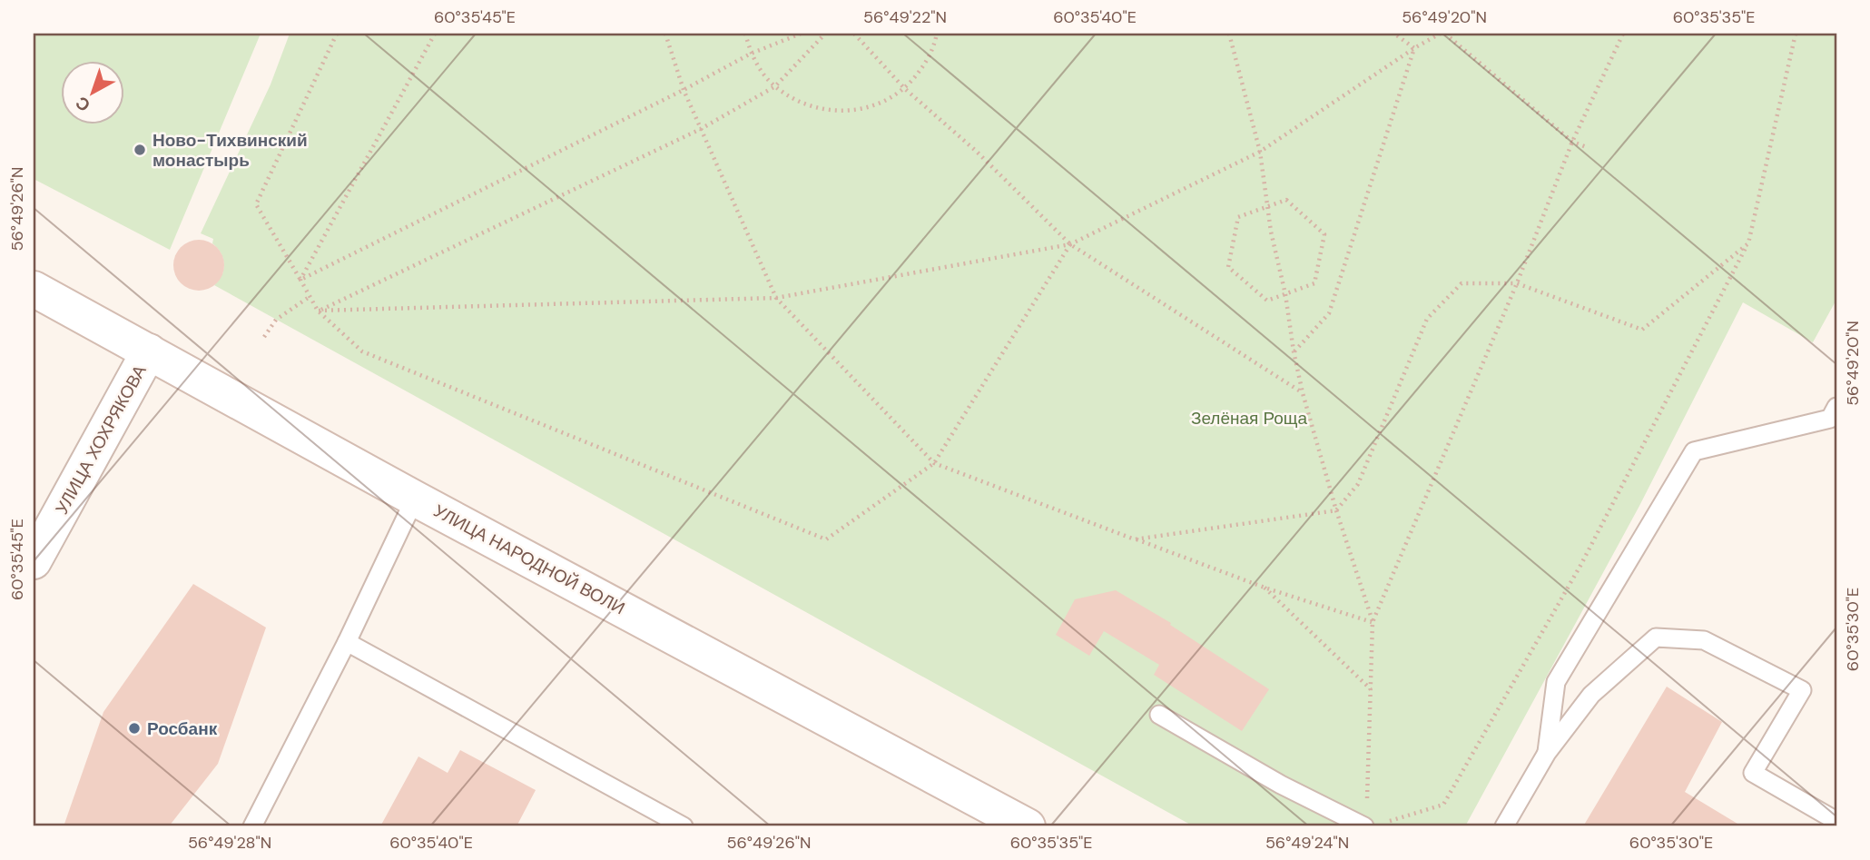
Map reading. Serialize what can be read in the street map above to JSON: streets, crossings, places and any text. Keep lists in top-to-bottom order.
{
  "streets": {
    "street": ["УЛИЦА ХОХРЯКОВА", "УЛИЦА НАРОДНОЙ ВОЛИ"]
  },
  "crossings": [
    ["УЛИЦА ХОХРЯКОВА", "УЛИЦА НАРОДНОЙ ВОЛИ"]
  ],
  "parks": ["Зелёная Роща"],
  "places": ["Ново-Тихвинский монастырь", "Росбанк"],
  "north": "bottom left",
  "coordinates": [
    "60°35'45\"E",
    "56°49'22\"N",
    "60°35'40\"E",
    "56°49'20\"N",
    "60°35'35\"E",
    "56°49'26\"N",
    "60°35'30\"E",
    "56°49'28\"N",
    "56°49'24\"N"
  ]
}
